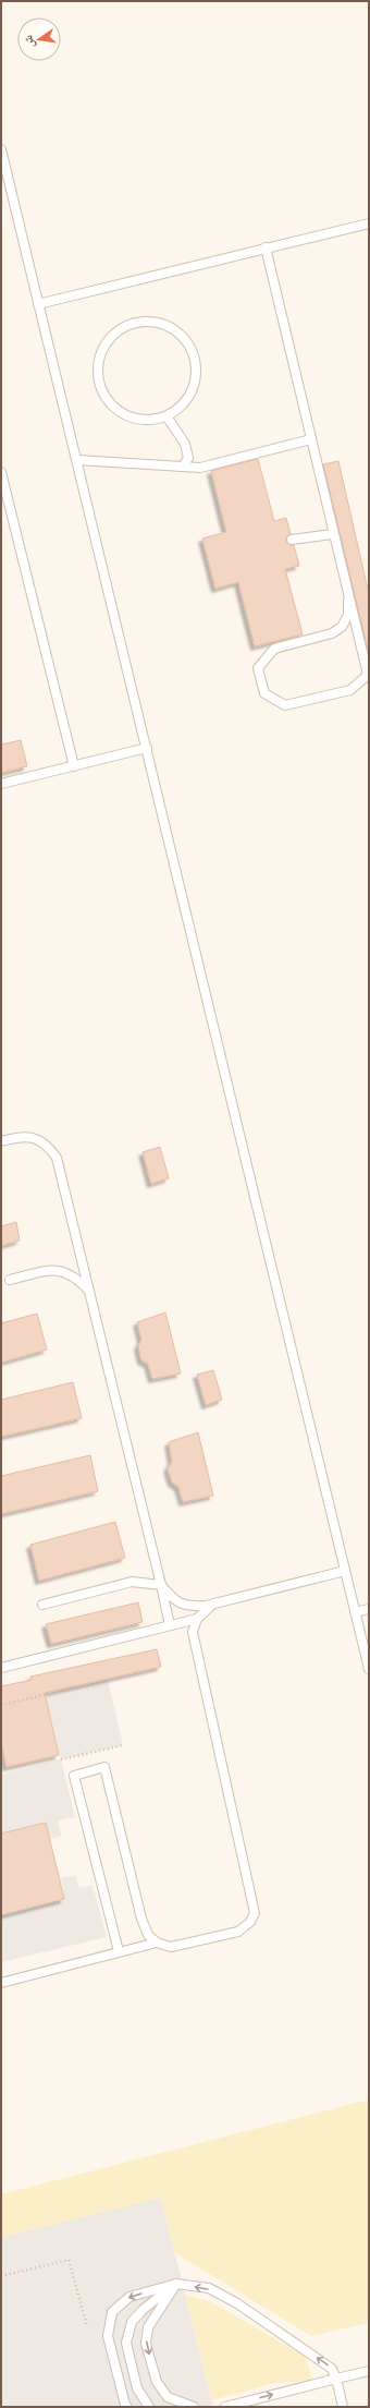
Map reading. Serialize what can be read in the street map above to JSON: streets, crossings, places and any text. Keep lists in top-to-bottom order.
{
  "north": "left"
}
